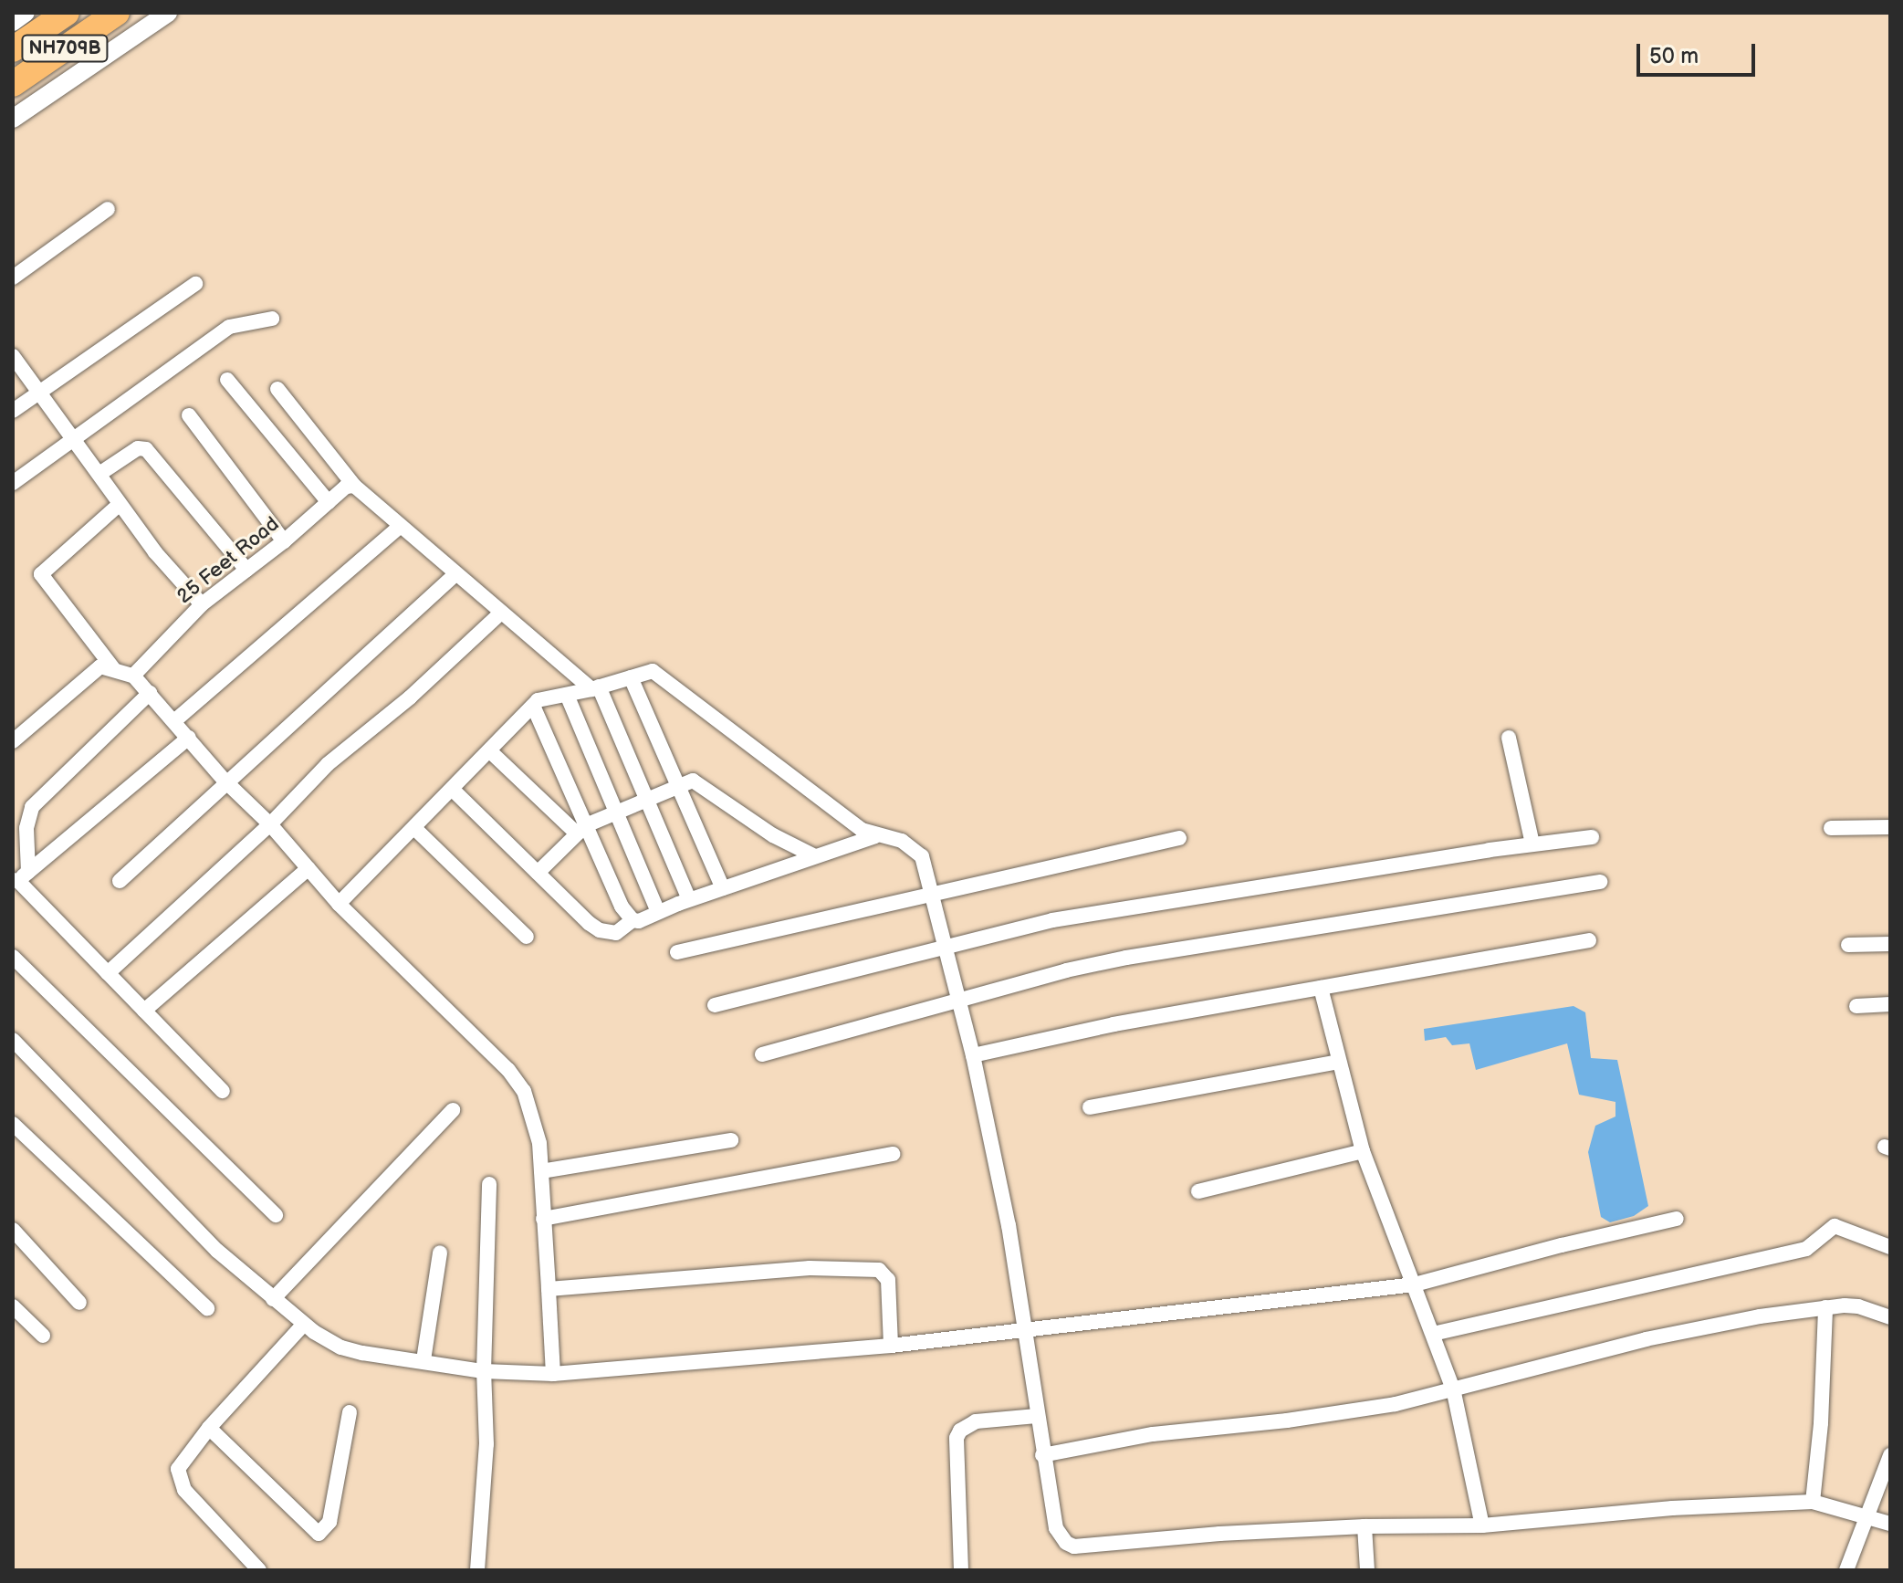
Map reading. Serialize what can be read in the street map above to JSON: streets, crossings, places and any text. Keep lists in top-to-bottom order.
{
  "streets": {
    "highway": ["NH709B"],
    "street": ["25 Feet Road"]
  },
  "scale_bar": "50 m"
}
